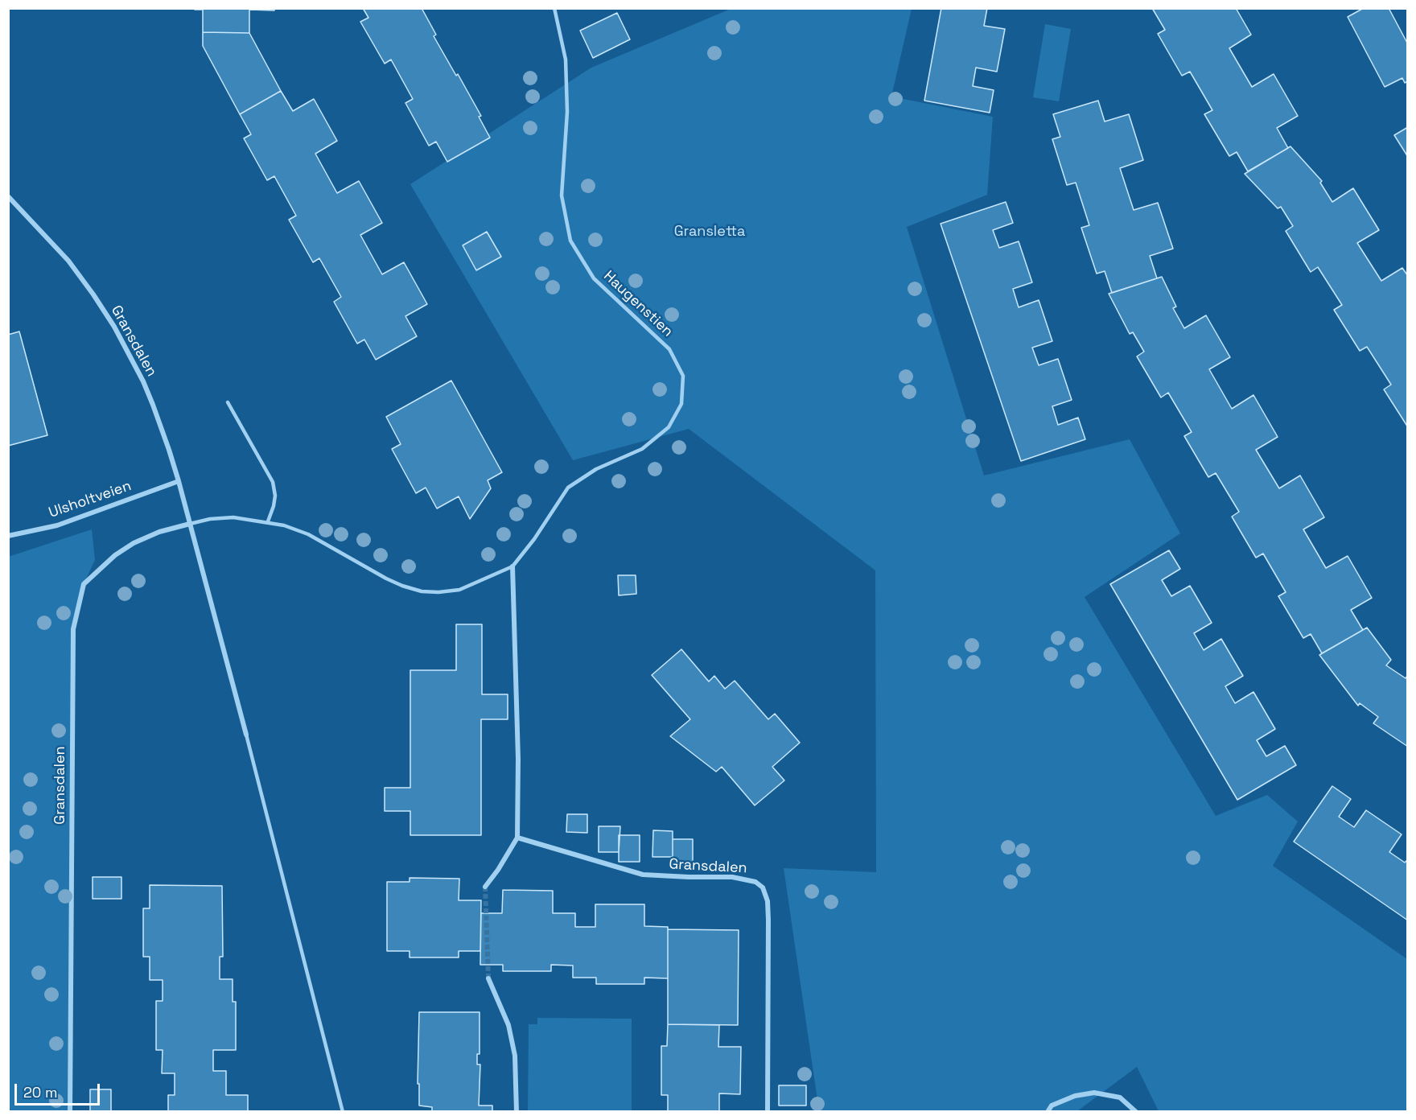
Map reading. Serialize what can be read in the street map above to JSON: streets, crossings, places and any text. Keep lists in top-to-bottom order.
{
  "streets": {
    "street": ["Gransdalen", "Ulsholtveien"],
    "lane": ["Haugenstien"]
  },
  "crossings": [
    ["Haugenstien", "Gransdalen"],
    ["Gransdalen", "Ulsholtveien"]
  ],
  "parks": ["Gransletta"],
  "scale_bar": "20 m"
}
